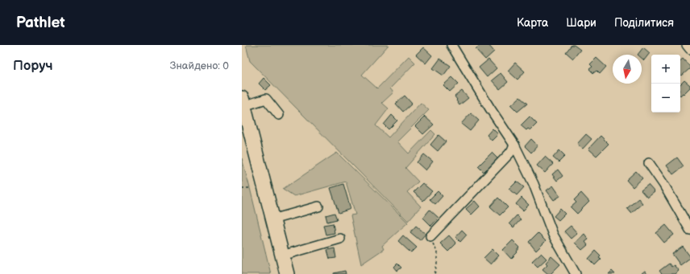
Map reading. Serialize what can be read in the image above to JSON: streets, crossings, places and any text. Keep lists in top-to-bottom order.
{
  "north": "bottom",
  "page": {
    "header": "Pathlet",
    "nav": ["Карта", "Шари", "Поділитися"],
    "heading": ["Поруч", "Знайдено: 0"],
    "map_buttons": ["+", "−"]
  }
}
